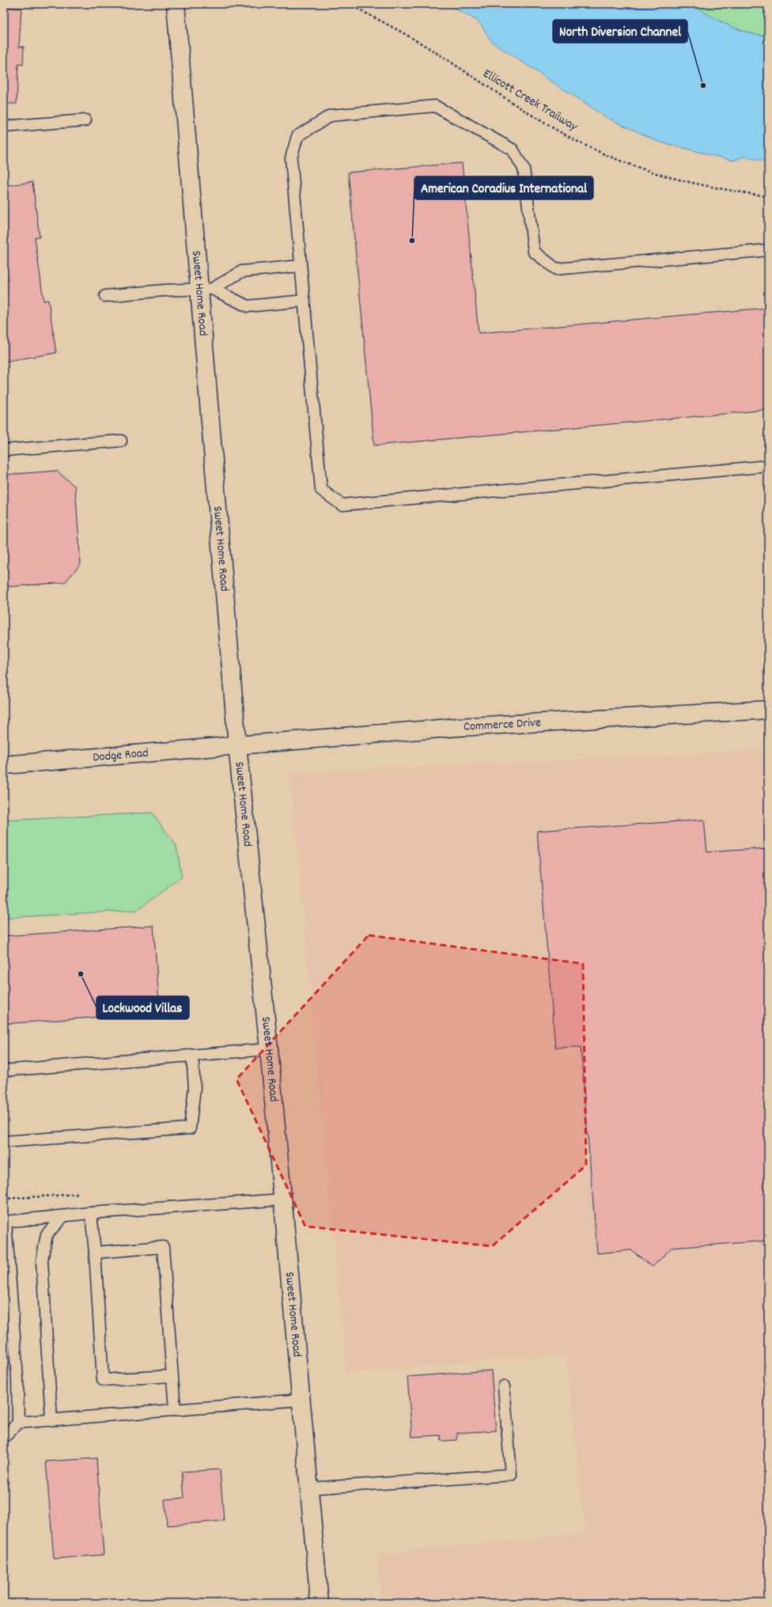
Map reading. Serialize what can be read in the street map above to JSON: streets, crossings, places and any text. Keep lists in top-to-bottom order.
{
  "streets": {
    "main road": ["Sweet Home Road", "Commerce Drive", "Dodge Road"],
    "path": ["Ellicott Creek Trailway"]
  },
  "crossings": [
    ["Sweet Home Road", "Commerce Drive"],
    ["Sweet Home Road", "Dodge Road"],
    ["Commerce Drive", "Dodge Road"]
  ],
  "places": ["North Diversion Channel", "American Coradius International", "Lockwood Villas"]
}
